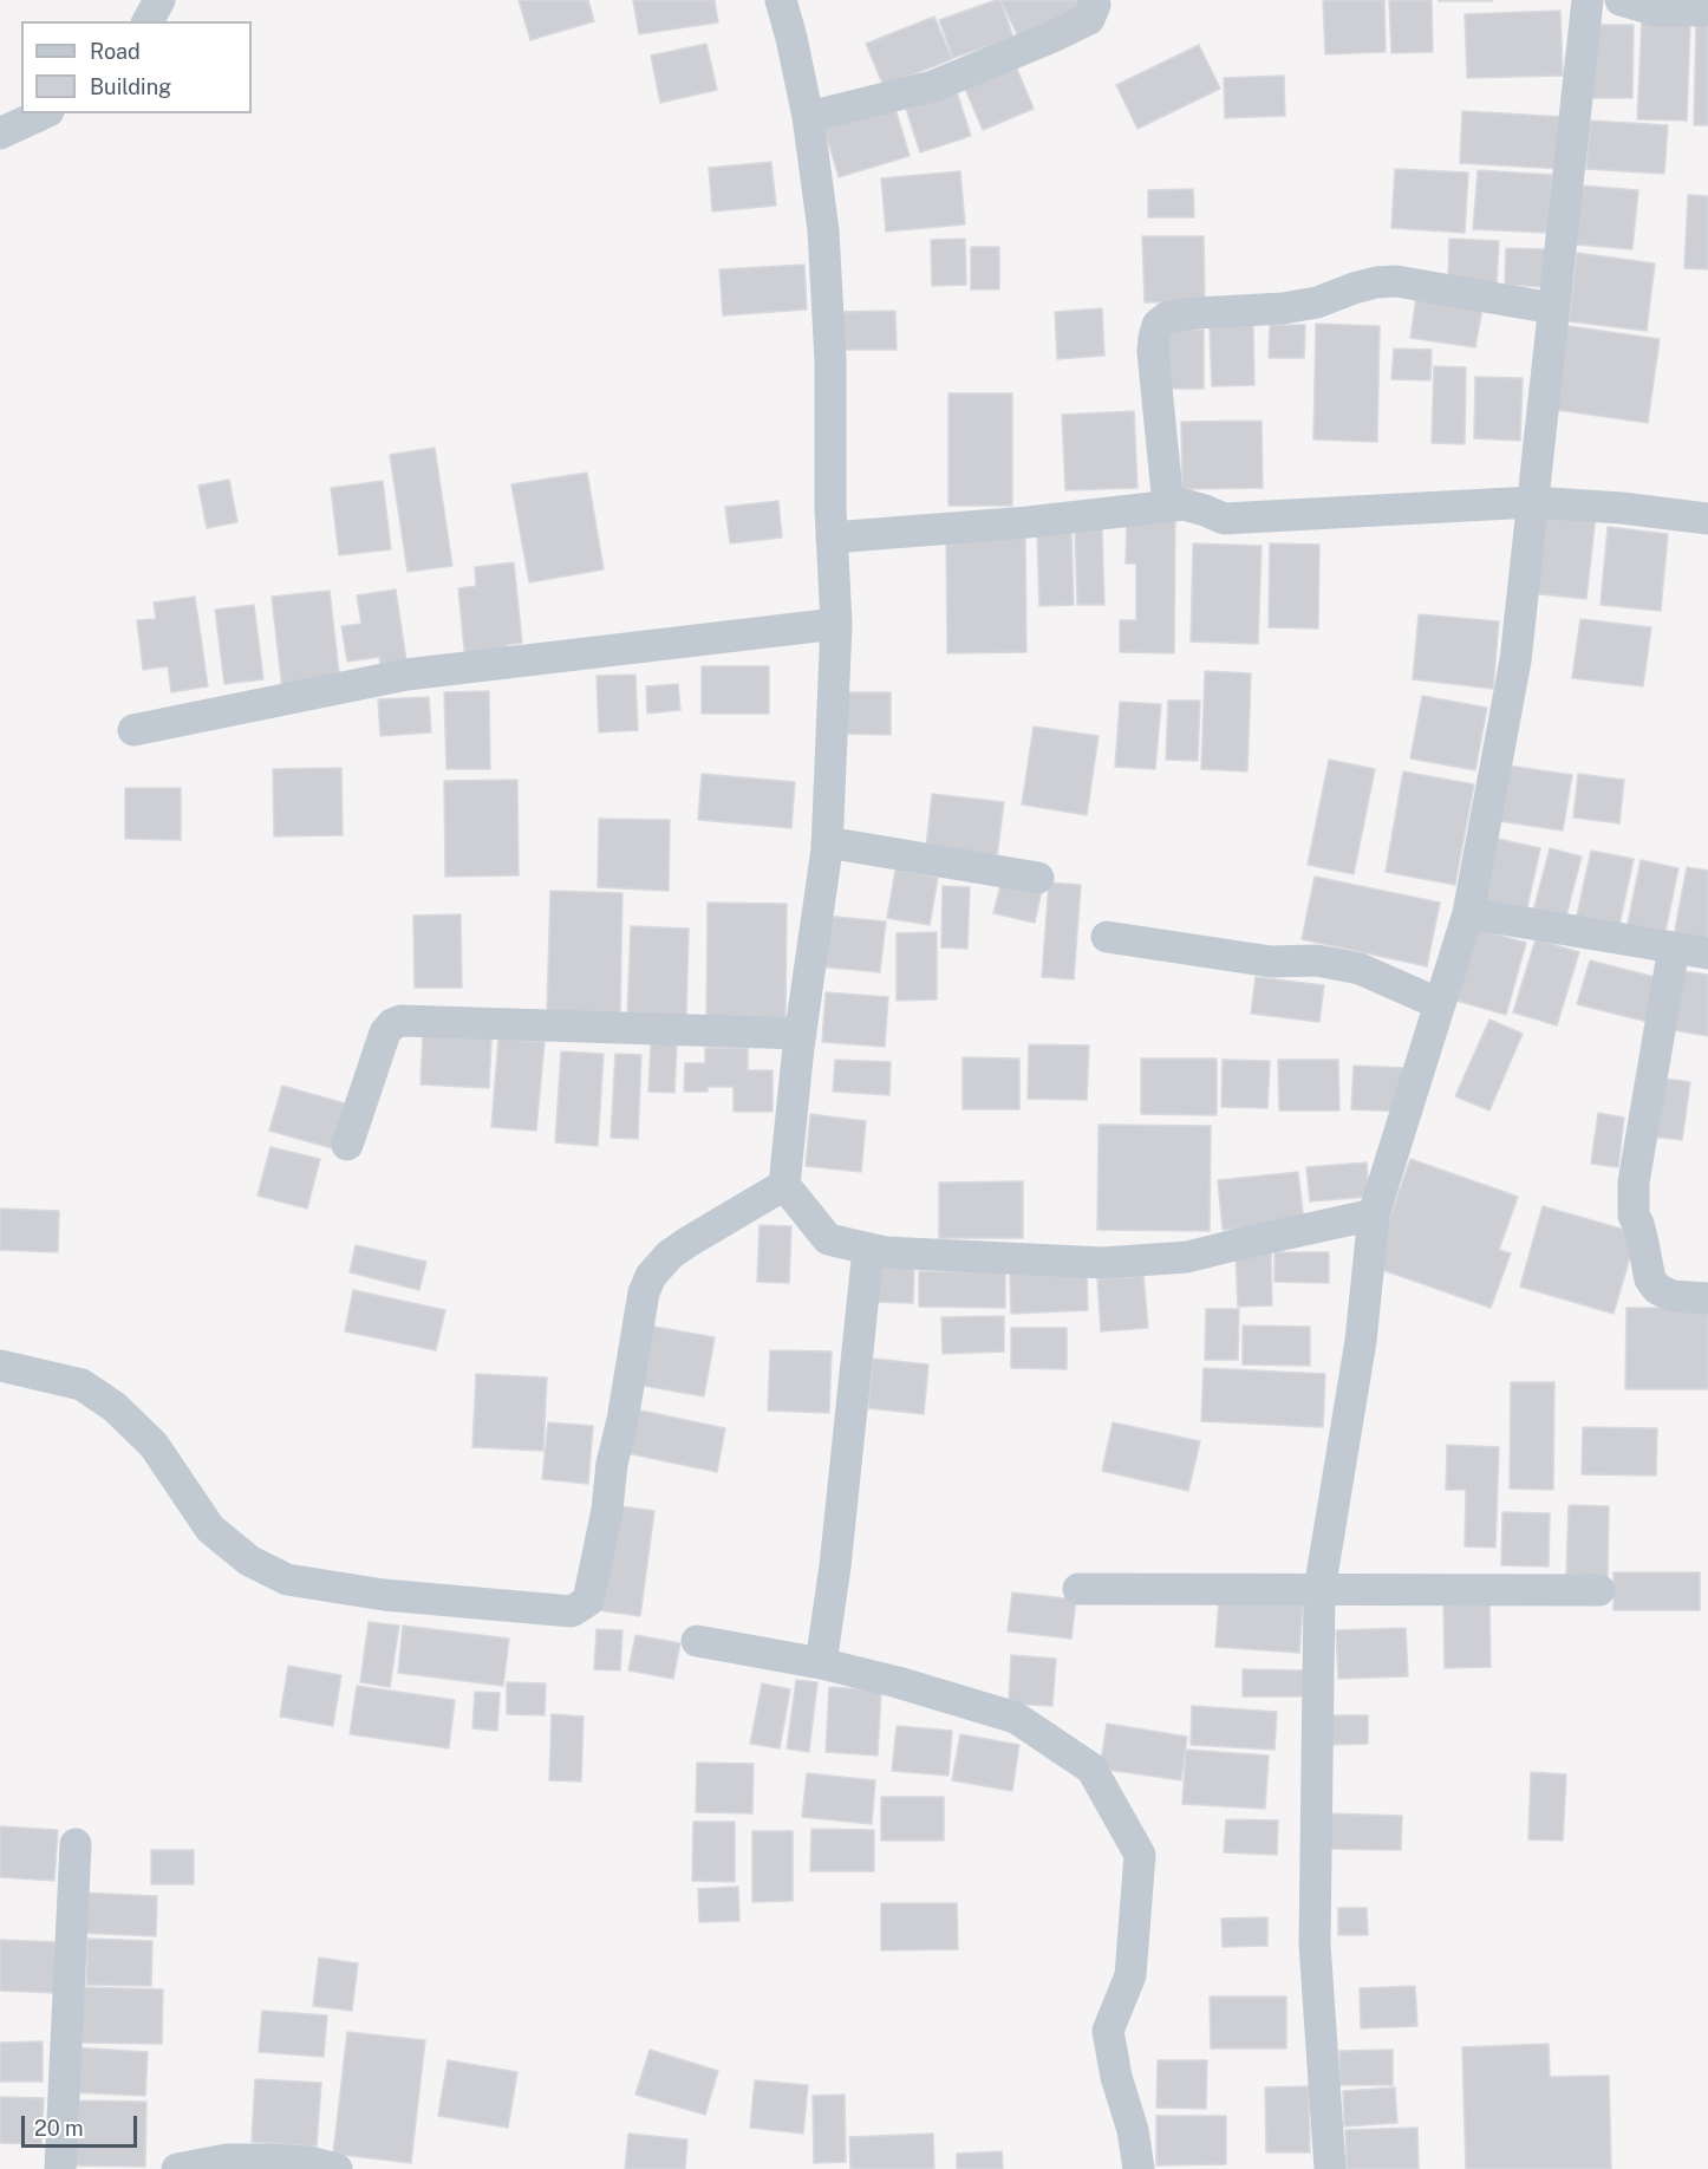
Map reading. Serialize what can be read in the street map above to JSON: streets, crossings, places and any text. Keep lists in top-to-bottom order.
{
  "legend": ["Road", "Building"],
  "scale_bar": "20 m"
}
